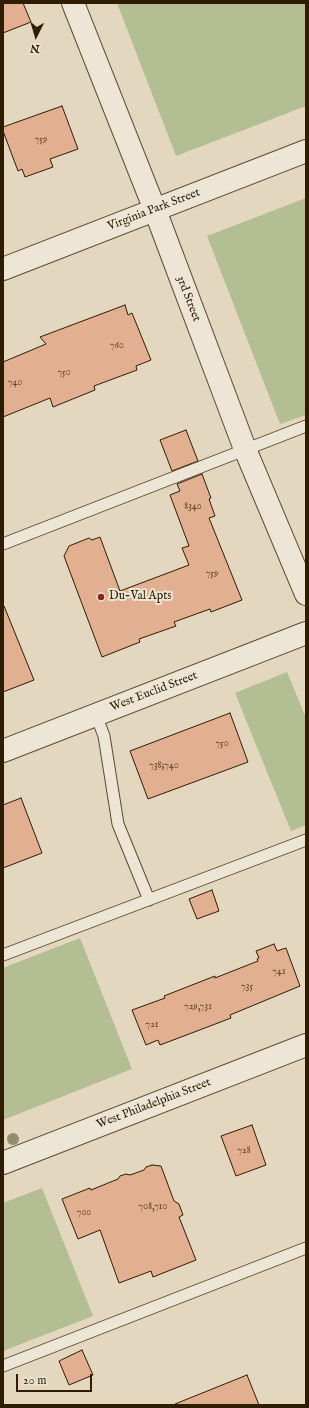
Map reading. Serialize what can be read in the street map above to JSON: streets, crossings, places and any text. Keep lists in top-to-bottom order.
{
  "streets": {
    "street": [
      "Virginia Park Street",
      "3rd Street",
      "West Euclid Street",
      "West Philadelphia Street"
    ]
  },
  "crossings": [
    ["Virginia Park Street", "3rd Street"]
  ],
  "places": ["Du-Val Apts"],
  "house_numbers": [
    "759",
    "760",
    "750",
    "740",
    "8340",
    "759",
    "750",
    "738;740",
    "741",
    "735",
    "729,731",
    "721",
    "728",
    "708,710",
    "700"
  ],
  "scale_bar": "20 m",
  "north": "bottom"
}
